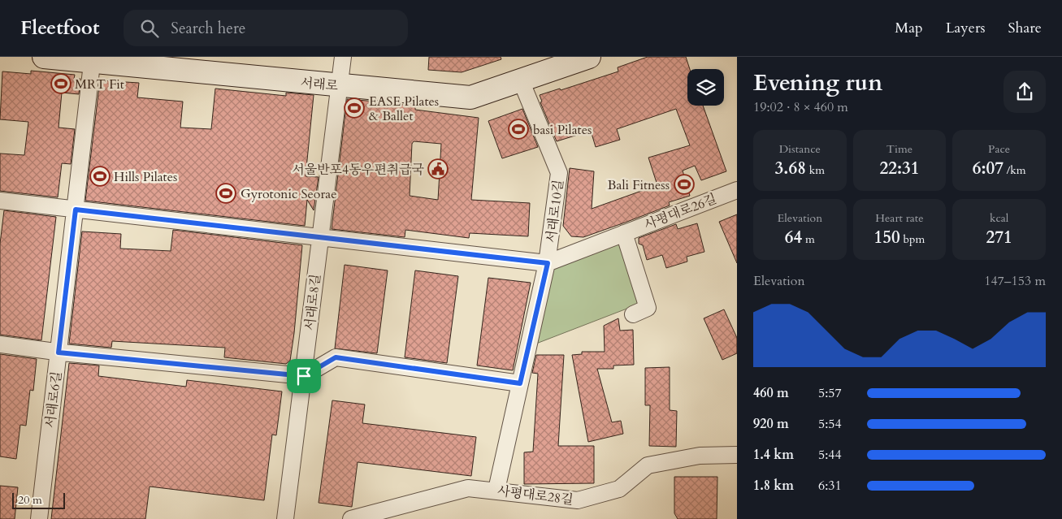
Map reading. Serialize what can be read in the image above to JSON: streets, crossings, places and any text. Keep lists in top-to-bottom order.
{
  "streets": {
    "street": [
      "서래로",
      "서래로10길",
      "사평대로26길",
      "서래로8길",
      "서래로6길",
      "사평대로28길"
    ]
  },
  "crossings": [
    ["서래로", "서래로10길"],
    ["서래로", "서래로8길"],
    ["서래로", "서래로6길"],
    ["서래로10길", "사평대로26길"],
    ["서래로10길", "사평대로28길"],
    ["사평대로26길", "서래로8길"],
    ["사평대로26길", "서래로6길"]
  ],
  "places": {
    "sports": [
      "MRT Fit",
      "EASE Pilates & Ballet",
      "basi Pilates",
      "Hills Pilates",
      "Bali Fitness",
      "Gyrotonic Seorae"
    ],
    "public building": ["서울반포4동우편취급국"]
  },
  "scale_bar": "20 m",
  "page": {
    "header": "Fleetfoot",
    "search": "Search here",
    "nav": ["Map", "Layers", "Share"],
    "heading": ["Evening run", "19:02 · 8 × 460 m"],
    "stats": [
      ["Distance", "3.68 km"],
      ["Time", "22:31"],
      ["Pace", "6:07 /km"],
      ["Elevation", "64 m"],
      ["Heart rate", "150 bpm"],
      ["kcal", "271"]
    ],
    "chart": ["Elevation", "147–153 m"],
    "list": [
      {
        "name": "460 m",
        "note": "5:57"
      },
      {
        "name": "920 m",
        "note": "5:54"
      },
      {
        "name": "1.4 km",
        "note": "5:44"
      },
      {
        "name": "1.8 km",
        "note": "6:31"
      }
    ],
    "scale": "20 m"
  }
}
